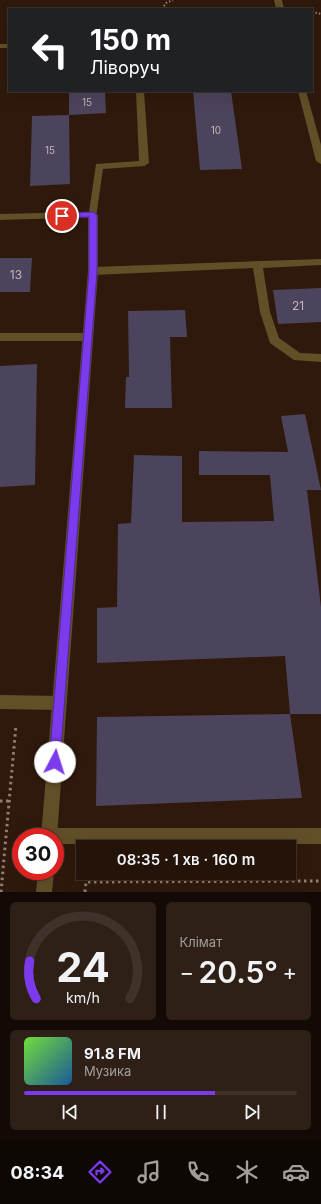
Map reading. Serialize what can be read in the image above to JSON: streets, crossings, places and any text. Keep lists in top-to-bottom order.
{
  "house_numbers": [
    "15",
    "10",
    "15",
    "13",
    "21"
  ],
  "page": {
    "turn": ["150 m", "Ліворуч"],
    "limit": "30",
    "trip": "08:35 · 1 хв · 160 m",
    "tile": "Клімат",
    "heat": ["−", "20.5°", "+"],
    "song": ["91.8 FM", "Музика"],
    "tabs": "08:34",
    "gauge": ["24", "km/h"]
  }
}
